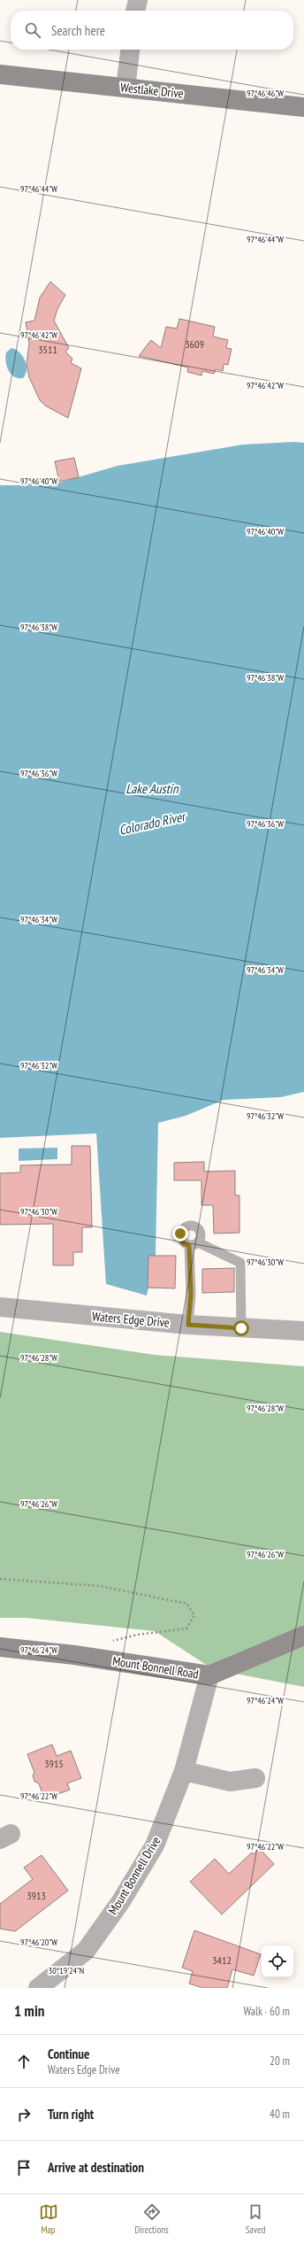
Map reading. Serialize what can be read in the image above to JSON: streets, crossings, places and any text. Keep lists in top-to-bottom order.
{
  "streets": {
    "street": [
      "Westlake Drive",
      "Waters Edge Drive",
      "Mount Bonnell Road",
      "Mount Bonnell Drive"
    ]
  },
  "crossings": [
    ["Mount Bonnell Road", "Mount Bonnell Drive"]
  ],
  "water": ["Lake Austin", "Colorado River"],
  "house_numbers": [
    "3609",
    "3511",
    "3915",
    "3913",
    "3412"
  ],
  "page": {
    "search": "Search here",
    "heading": ["1 min", "Walk · 60 m"],
    "list": [
      ["Continue", "Waters Edge Drive", "20 m"],
      ["Turn right", "40 m"],
      "Arrive at destination"
    ],
    "nav": ["Map", "Directions", "Saved"]
  },
  "coordinates": [
    "97°46'46\"W",
    "97°46'44\"W",
    "97°46'42\"W",
    "97°46'40\"W",
    "97°46'38\"W",
    "97°46'36\"W",
    "97°46'34\"W",
    "97°46'32\"W",
    "97°46'30\"W",
    "97°46'28\"W",
    "97°46'26\"W",
    "97°46'24\"W",
    "97°46'22\"W",
    "97°46'20\"W",
    "30°19'24\"N"
  ]
}
